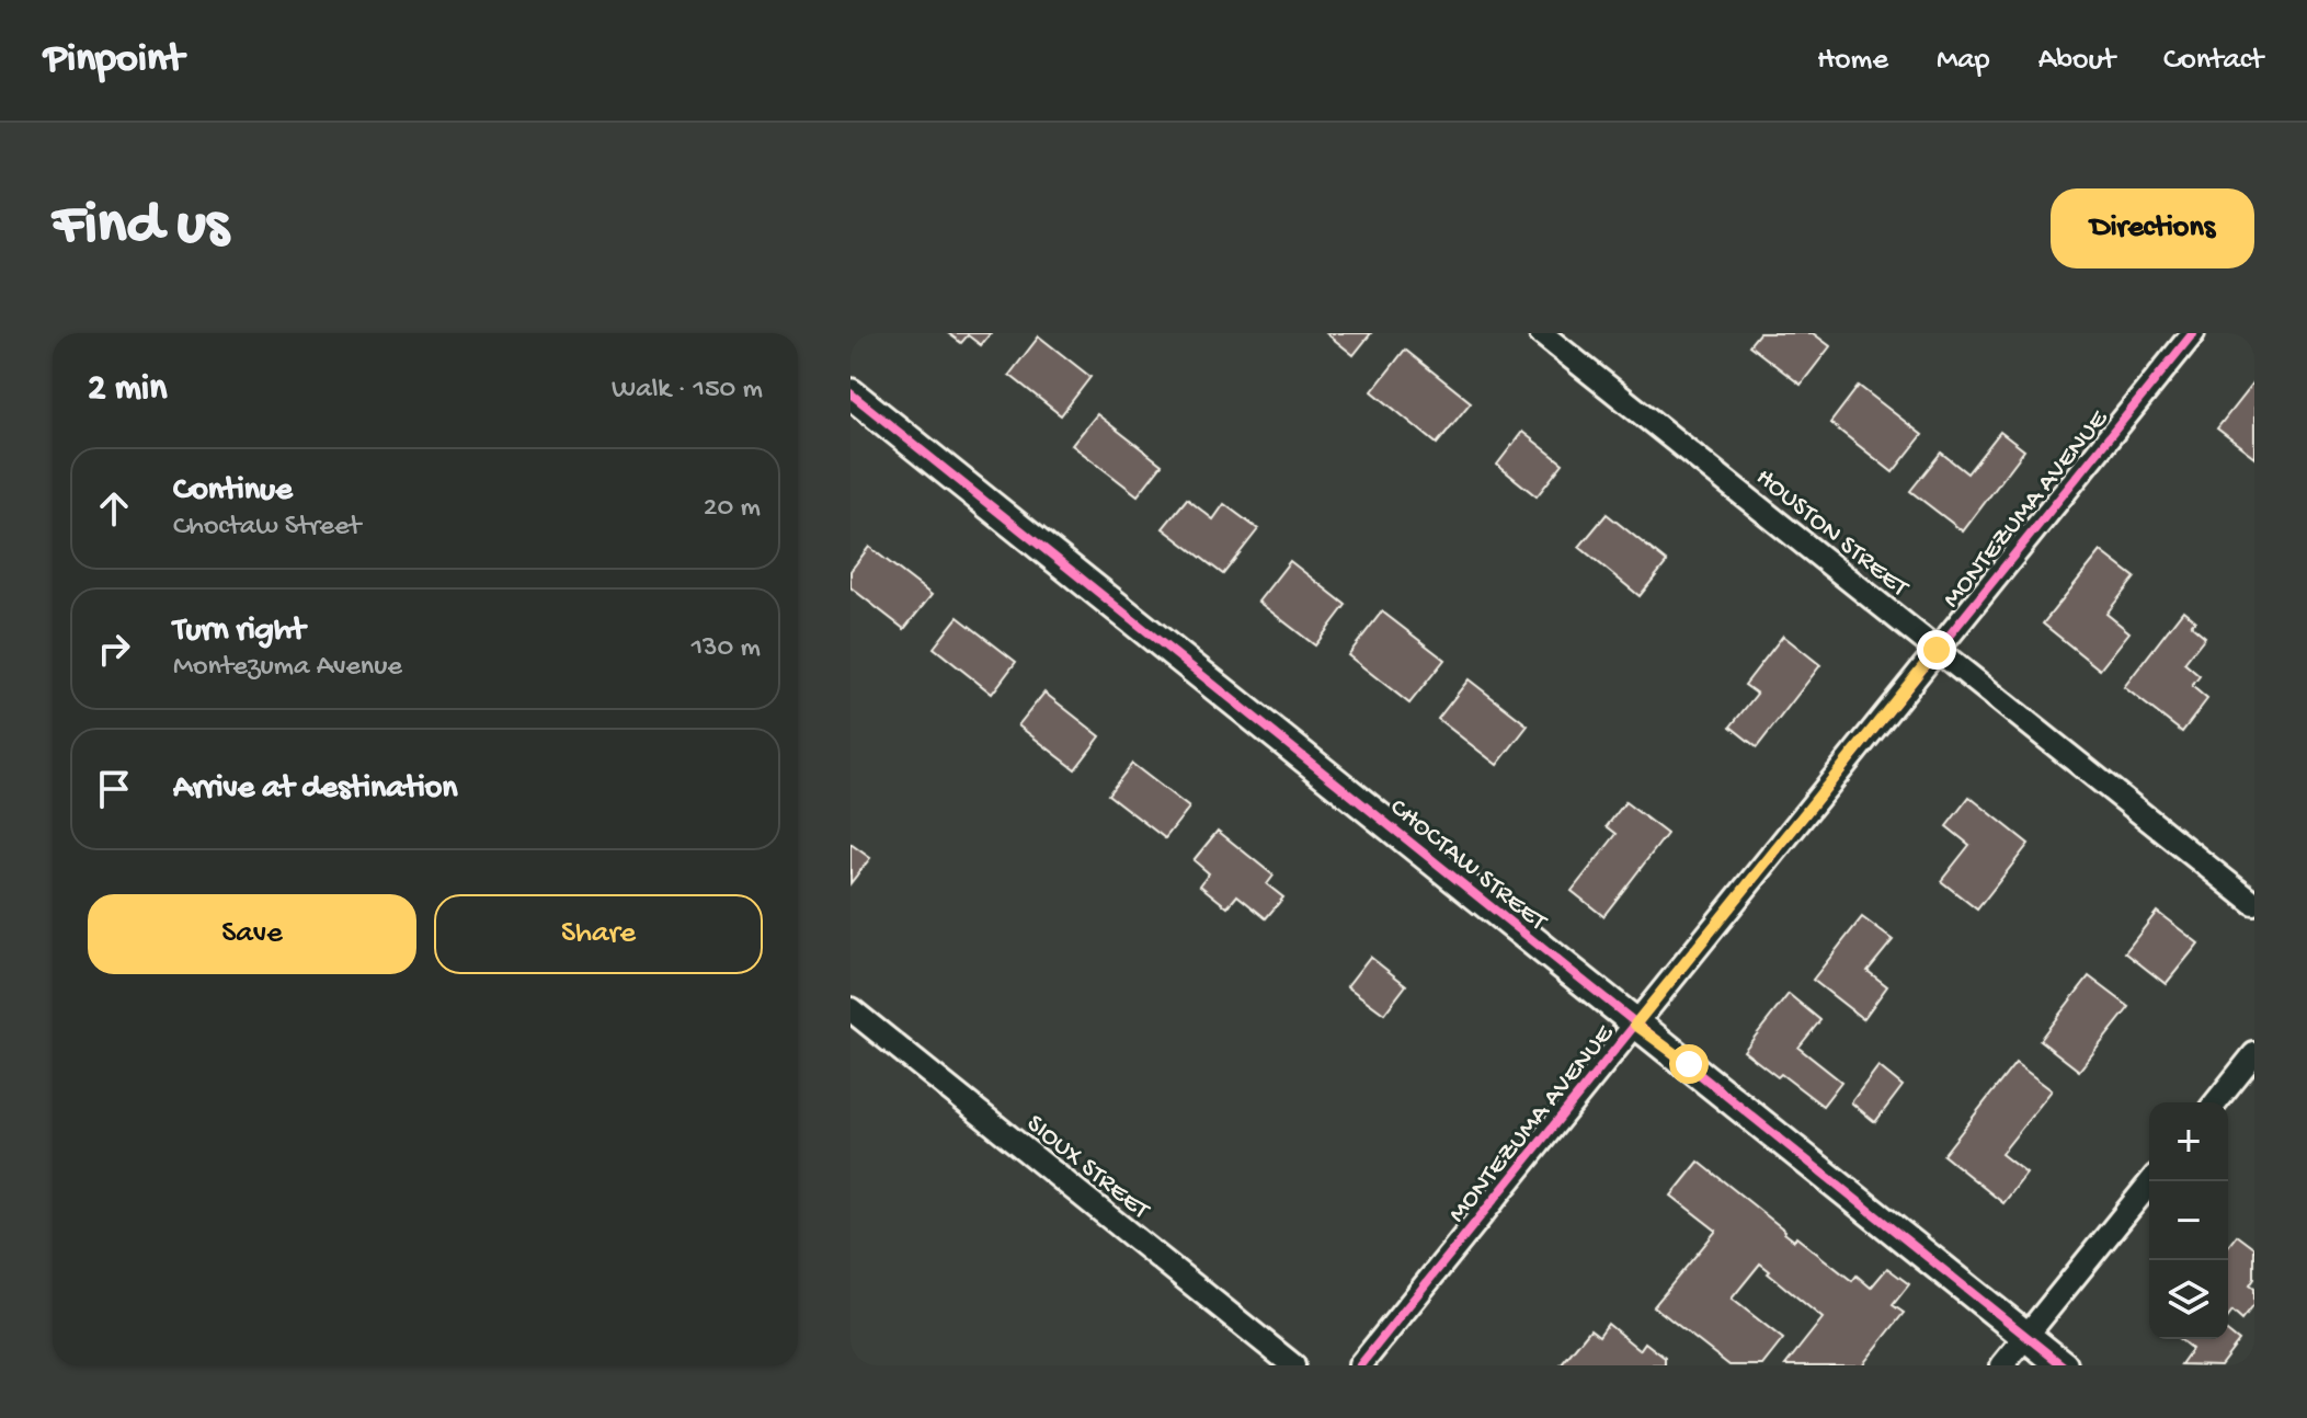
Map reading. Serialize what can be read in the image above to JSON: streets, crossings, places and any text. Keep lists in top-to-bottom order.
{
  "streets": {
    "street": [
      "MONTEZUMA AVENUE",
      "HOUSTON STREET",
      "CHOCTAW STREET",
      "SIOUX STREET"
    ]
  },
  "crossings": [
    ["MONTEZUMA AVENUE", "HOUSTON STREET"],
    ["MONTEZUMA AVENUE", "CHOCTAW STREET"]
  ],
  "page": {
    "header": "Pinpoint",
    "nav": [
      "Home",
      "Map",
      "About",
      "Contact"
    ],
    "buttons": [
      "Directions",
      ["Save", "Share"]
    ],
    "title": "Find us",
    "heading": ["2 min", "Walk · 150 m"],
    "list": [
      ["Continue", "Choctaw Street", "20 m"],
      ["Turn right", "Montezuma Avenue", "130 m"],
      "Arrive at destination"
    ],
    "map_buttons": ["+", "−"]
  }
}
